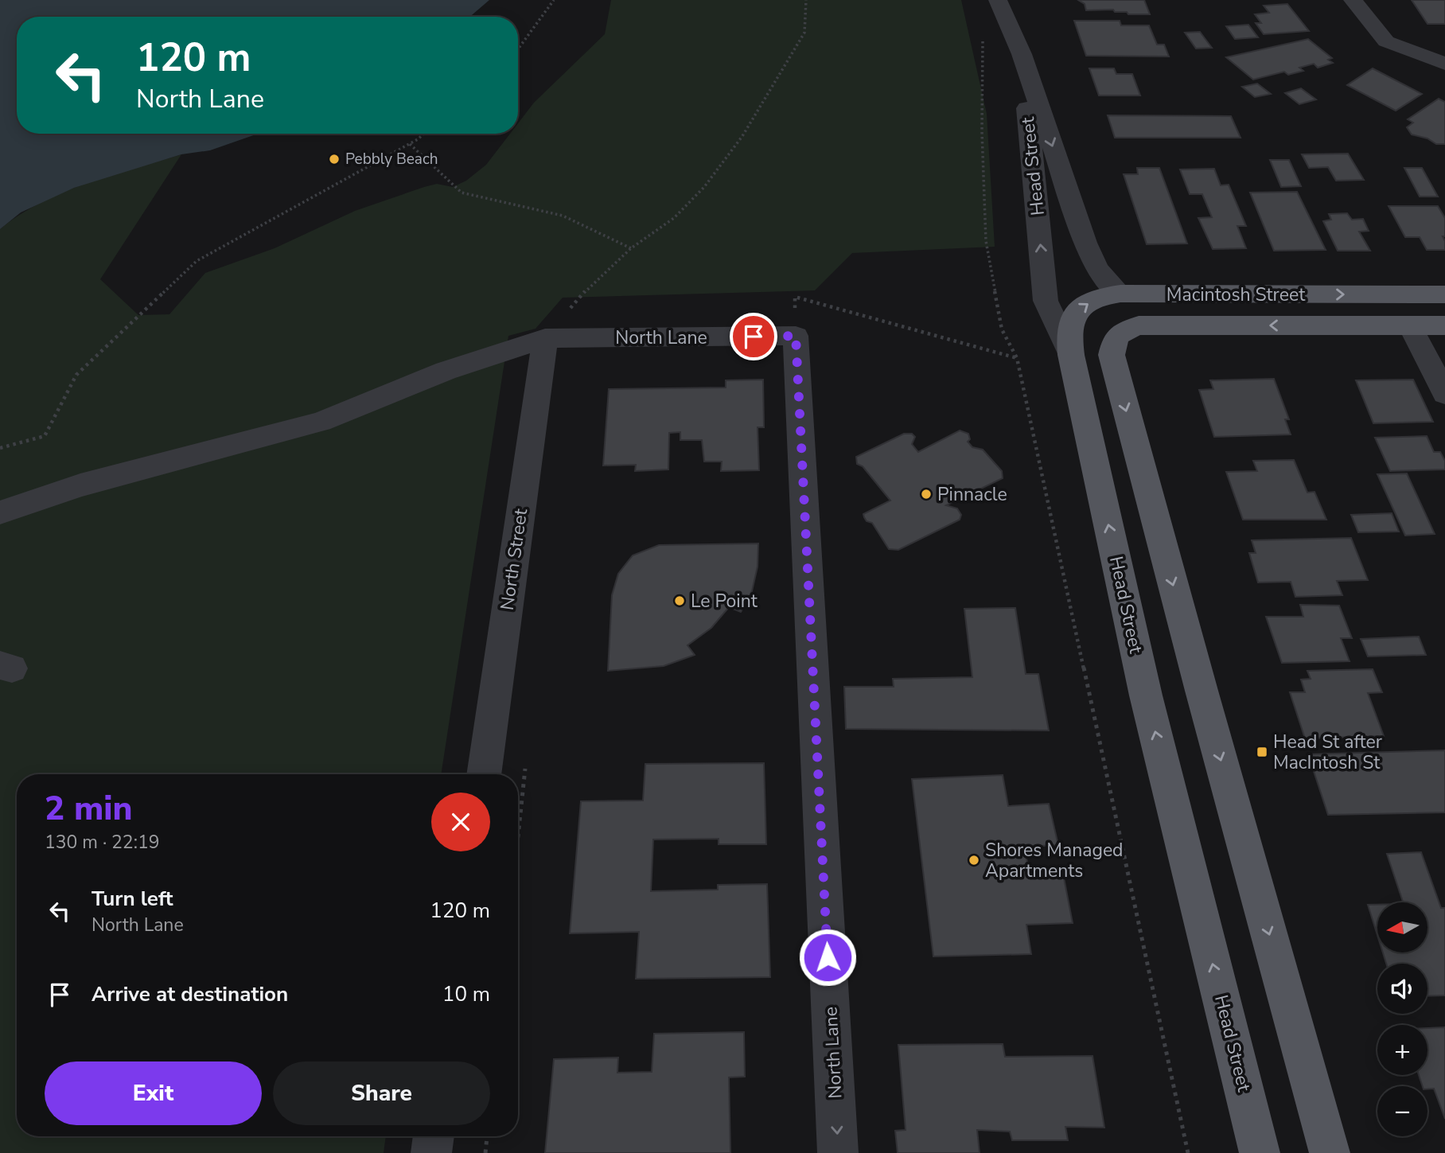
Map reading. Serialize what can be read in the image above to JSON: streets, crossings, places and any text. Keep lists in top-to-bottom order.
{
  "streets": {
    "main road": ["Head Street", "Macintosh Street"],
    "street": ["North Lane", "North Street"]
  },
  "crossings": [
    ["Head Street", "Macintosh Street"],
    ["North Lane", "North Street"]
  ],
  "one_way": ["North Lane"],
  "places": {
    "other": [
      "Pebbly Beach",
      "Pinnacle",
      "Le Point",
      "Shores Managed Apartments"
    ],
    "transit": ["Head St after MacIntosh St"]
  },
  "north": "left",
  "page": {
    "turn": ["120 m", "North Lane"],
    "heading": ["2 min", "130 m · 22:19"],
    "list": [
      {
        "name": "Turn left",
        "note": "North Lane",
        "value": "120 m"
      },
      {
        "name": "Arrive at destination",
        "value": "10 m"
      }
    ],
    "map_buttons": ["+", "−"],
    "buttons": ["Exit", "Share"]
  }
}
